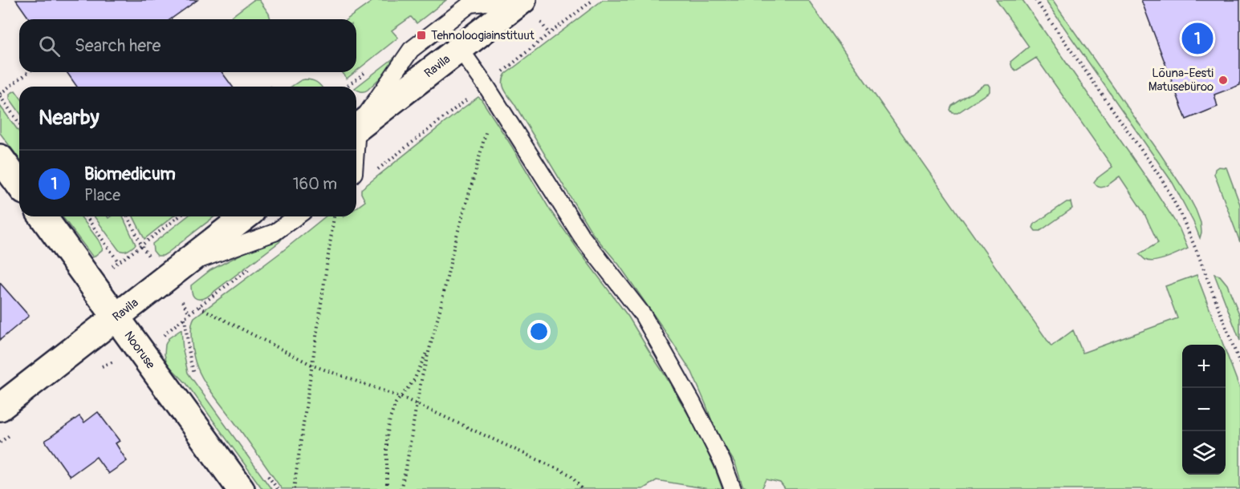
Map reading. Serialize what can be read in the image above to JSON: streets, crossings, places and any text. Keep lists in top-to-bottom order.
{
  "streets": {
    "street": ["Ravila", "Nooruse"]
  },
  "crossings": [
    ["Ravila", "Nooruse"]
  ],
  "places": {
    "transit": ["Tehnoloogiainstituut"],
    "other": ["Lõuna-Eesti Matusebüroo"]
  },
  "page": {
    "search": "Search here",
    "pins": "1",
    "heading": "Nearby",
    "list": [
      {
        "mark": "1",
        "name": "Biomedicum",
        "note": "Place",
        "value": "160 m"
      }
    ],
    "map_buttons": ["+", "−"]
  }
}
